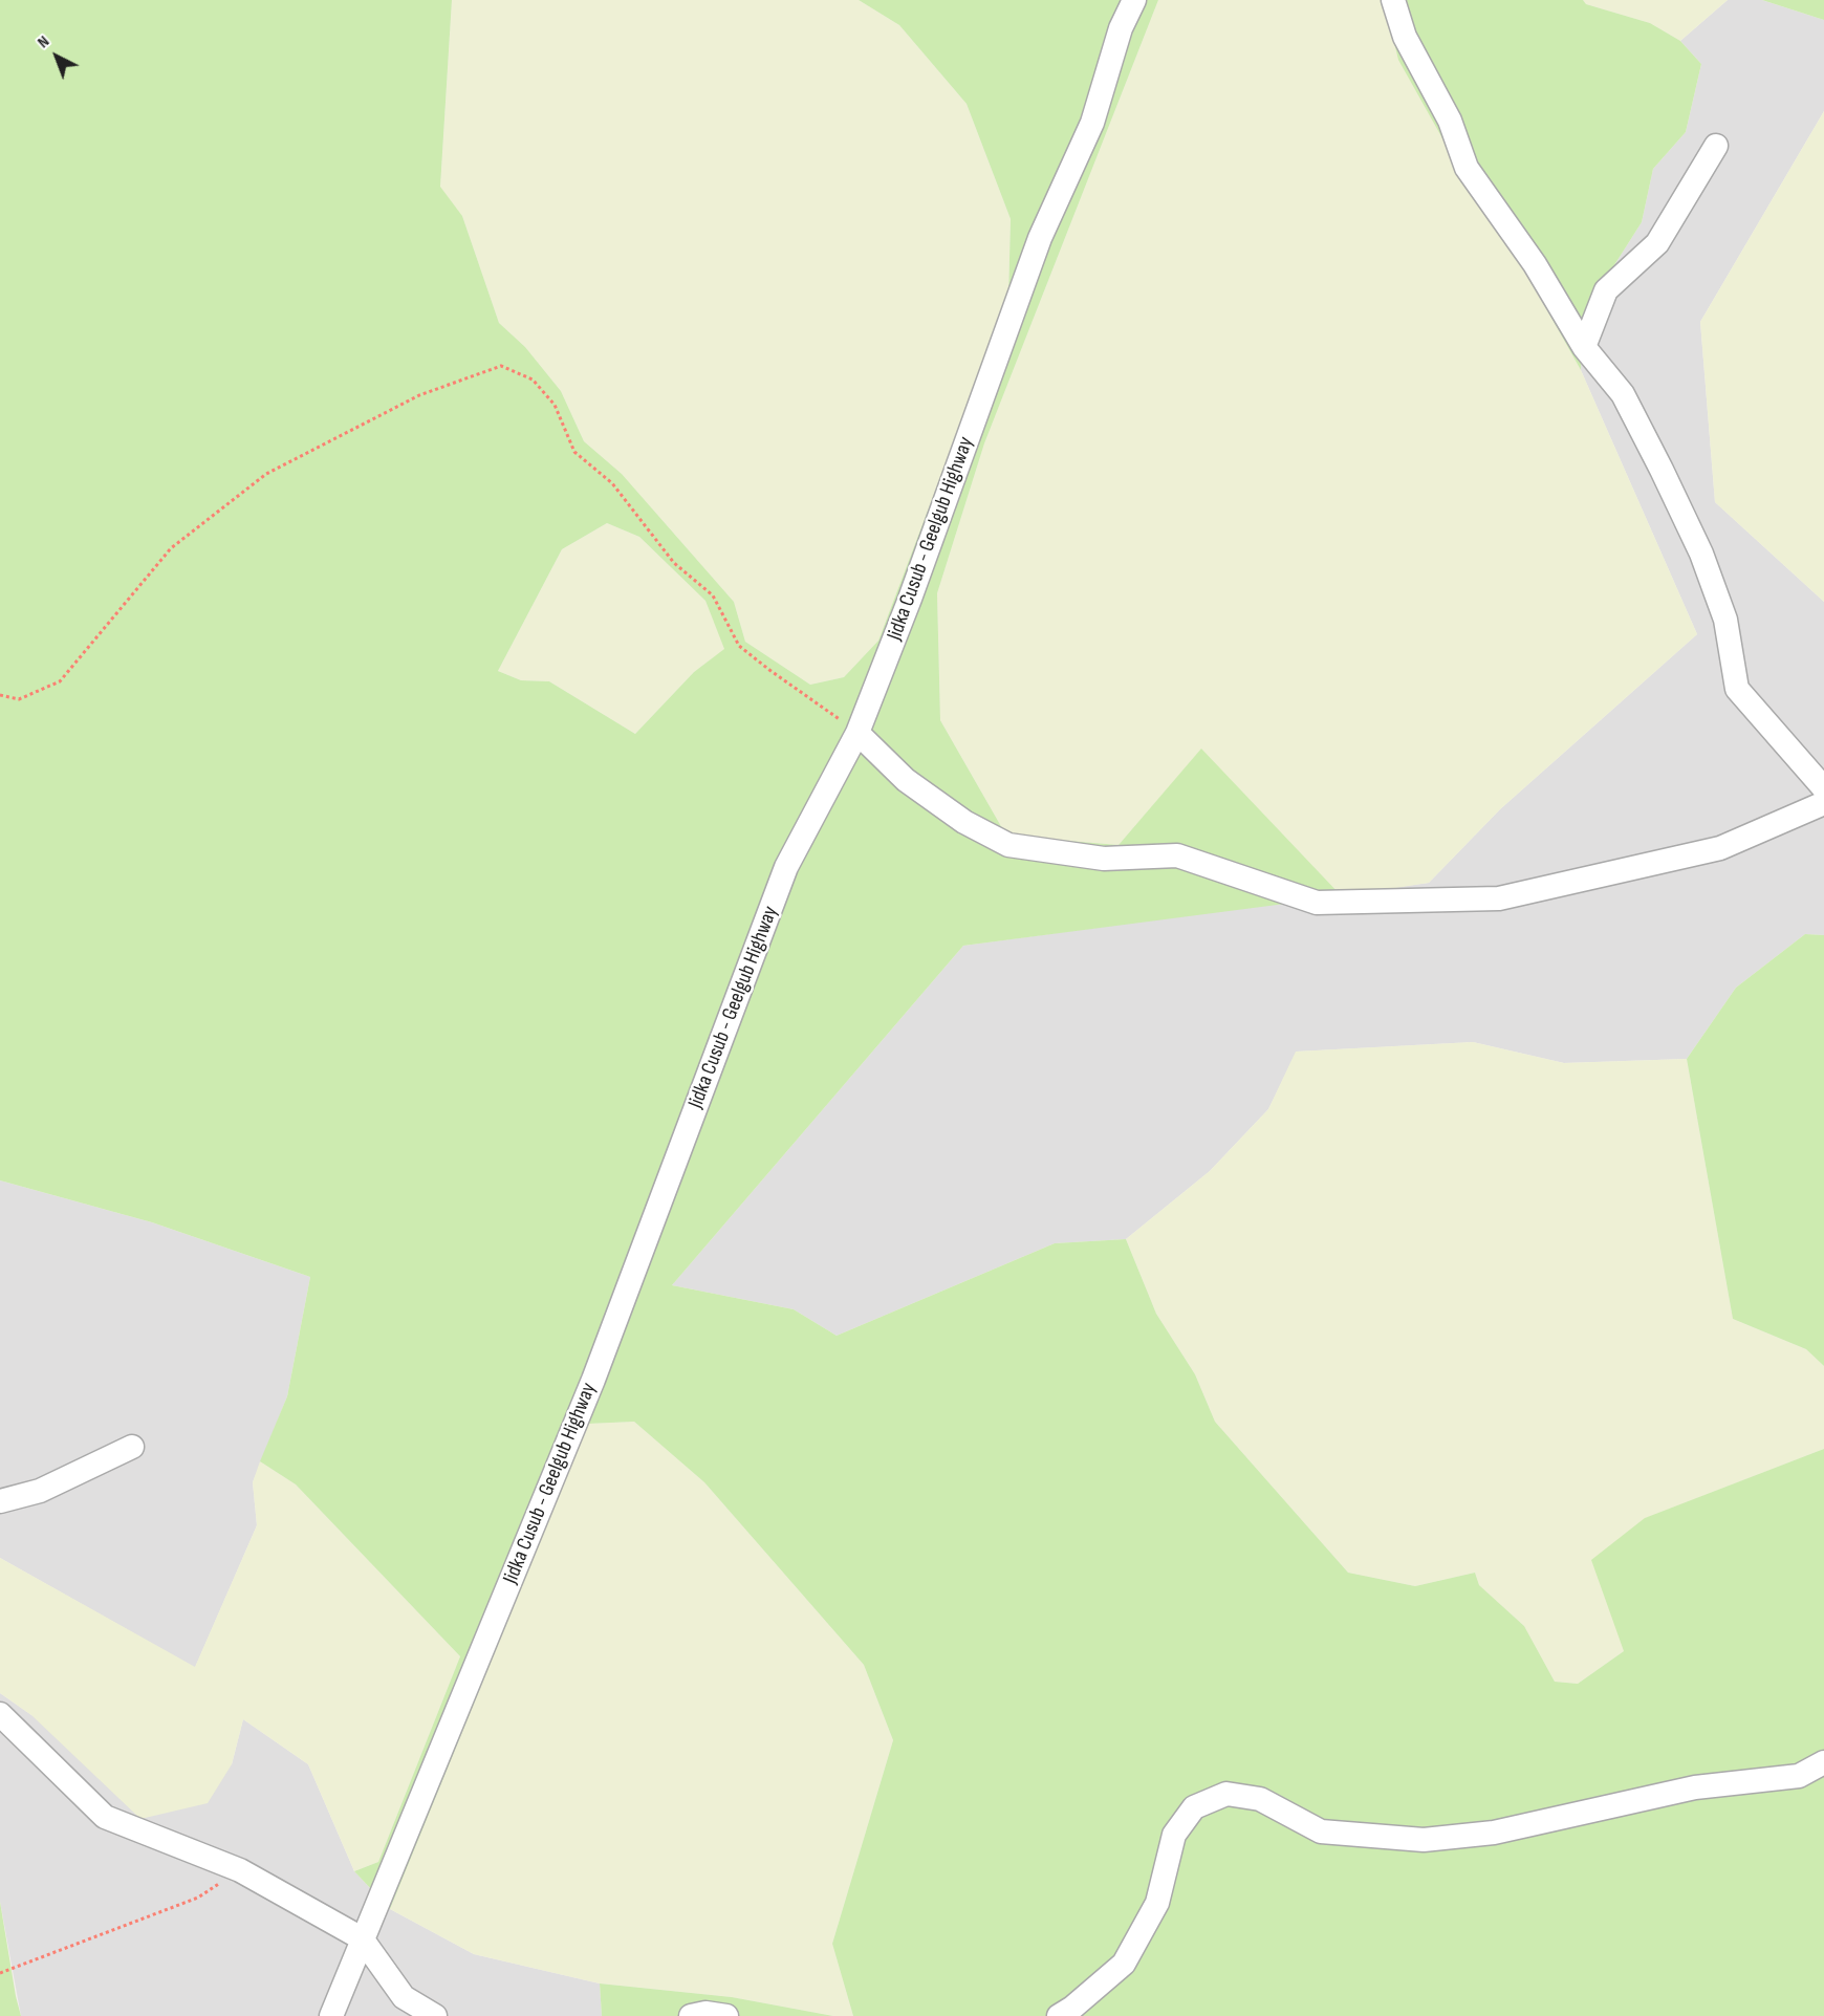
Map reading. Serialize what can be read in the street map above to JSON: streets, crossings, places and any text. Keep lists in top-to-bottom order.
{
  "streets": {
    "street": ["Jidka Cusub - Geelgub Highway"]
  },
  "north": "top left"
}
